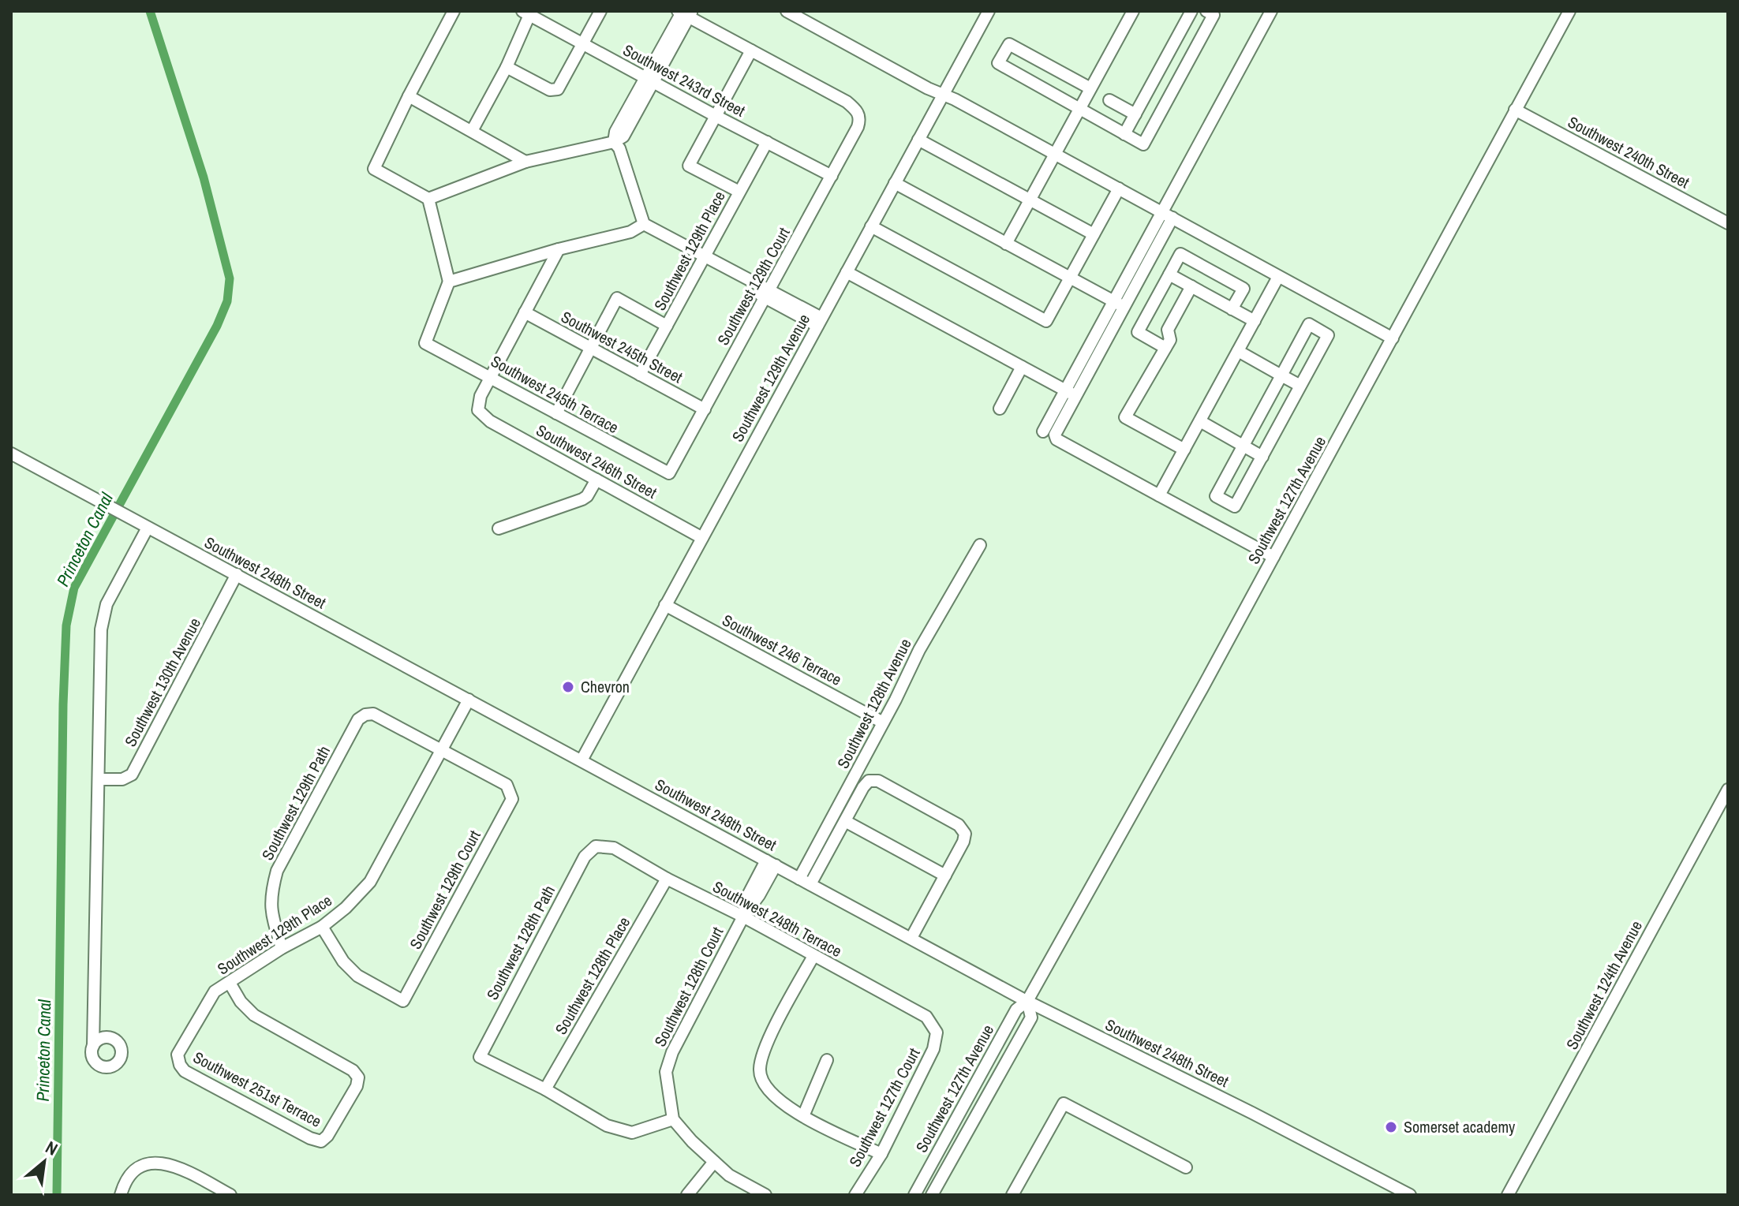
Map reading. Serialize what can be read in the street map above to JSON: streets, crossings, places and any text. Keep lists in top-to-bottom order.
{
  "streets": {
    "street": [
      "Southwest 243rd Street",
      "Southwest 240th Street",
      "Southwest 129th Place",
      "Southwest 129th Court",
      "Southwest 245th Street",
      "Southwest 129th Avenue",
      "Southwest 245th Terrace",
      "Southwest 246th Street",
      "Southwest 127th Avenue",
      "Southwest 248th Street",
      "Southwest 246 Terrace",
      "Southwest 130th Avenue",
      "Southwest 128th Avenue",
      "Southwest 129th Path",
      "Southwest 248th Terrace",
      "Southwest 128th Path",
      "Southwest 128th Place",
      "Southwest 124th Avenue",
      "Southwest 128th Court",
      "Southwest 251st Terrace",
      "Southwest 127th Court"
    ]
  },
  "crossings": [
    ["Southwest 243rd Street", "Southwest 129th Place"],
    ["Southwest 243rd Street", "Southwest 129th Court"],
    ["Southwest 240th Street", "Southwest 127th Avenue"],
    ["Southwest 129th Place", "Southwest 129th Court"],
    ["Southwest 129th Place", "Southwest 245th Street"],
    ["Southwest 129th Place", "Southwest 248th Street"],
    ["Southwest 129th Place", "Southwest 129th Path"],
    ["Southwest 129th Place", "Southwest 251st Terrace"],
    ["Southwest 129th Court", "Southwest 245th Street"],
    ["Southwest 129th Court", "Southwest 245th Terrace"],
    ["Southwest 129th Court", "Southwest 129th Path"],
    ["Southwest 129th Avenue", "Southwest 246th Street"],
    ["Southwest 129th Avenue", "Southwest 248th Street"],
    ["Southwest 129th Avenue", "Southwest 246 Terrace"],
    ["Southwest 245th Terrace", "Southwest 246th Street"],
    ["Southwest 127th Avenue", "Southwest 248th Street"],
    ["Southwest 248th Street", "Southwest 130th Avenue"],
    ["Southwest 248th Street", "Southwest 128th Avenue"],
    ["Southwest 248th Street", "Southwest 128th Court"],
    ["Southwest 246 Terrace", "Southwest 128th Avenue"],
    ["Southwest 248th Terrace", "Southwest 128th Path"],
    ["Southwest 248th Terrace", "Southwest 128th Place"],
    ["Southwest 248th Terrace", "Southwest 128th Court"],
    ["Southwest 248th Terrace", "Southwest 127th Court"],
    ["Southwest 128th Path", "Southwest 128th Place"]
  ],
  "water": ["Princeton Canal"],
  "places": ["Chevron", "Somerset academy"],
  "north": "top right"
}
